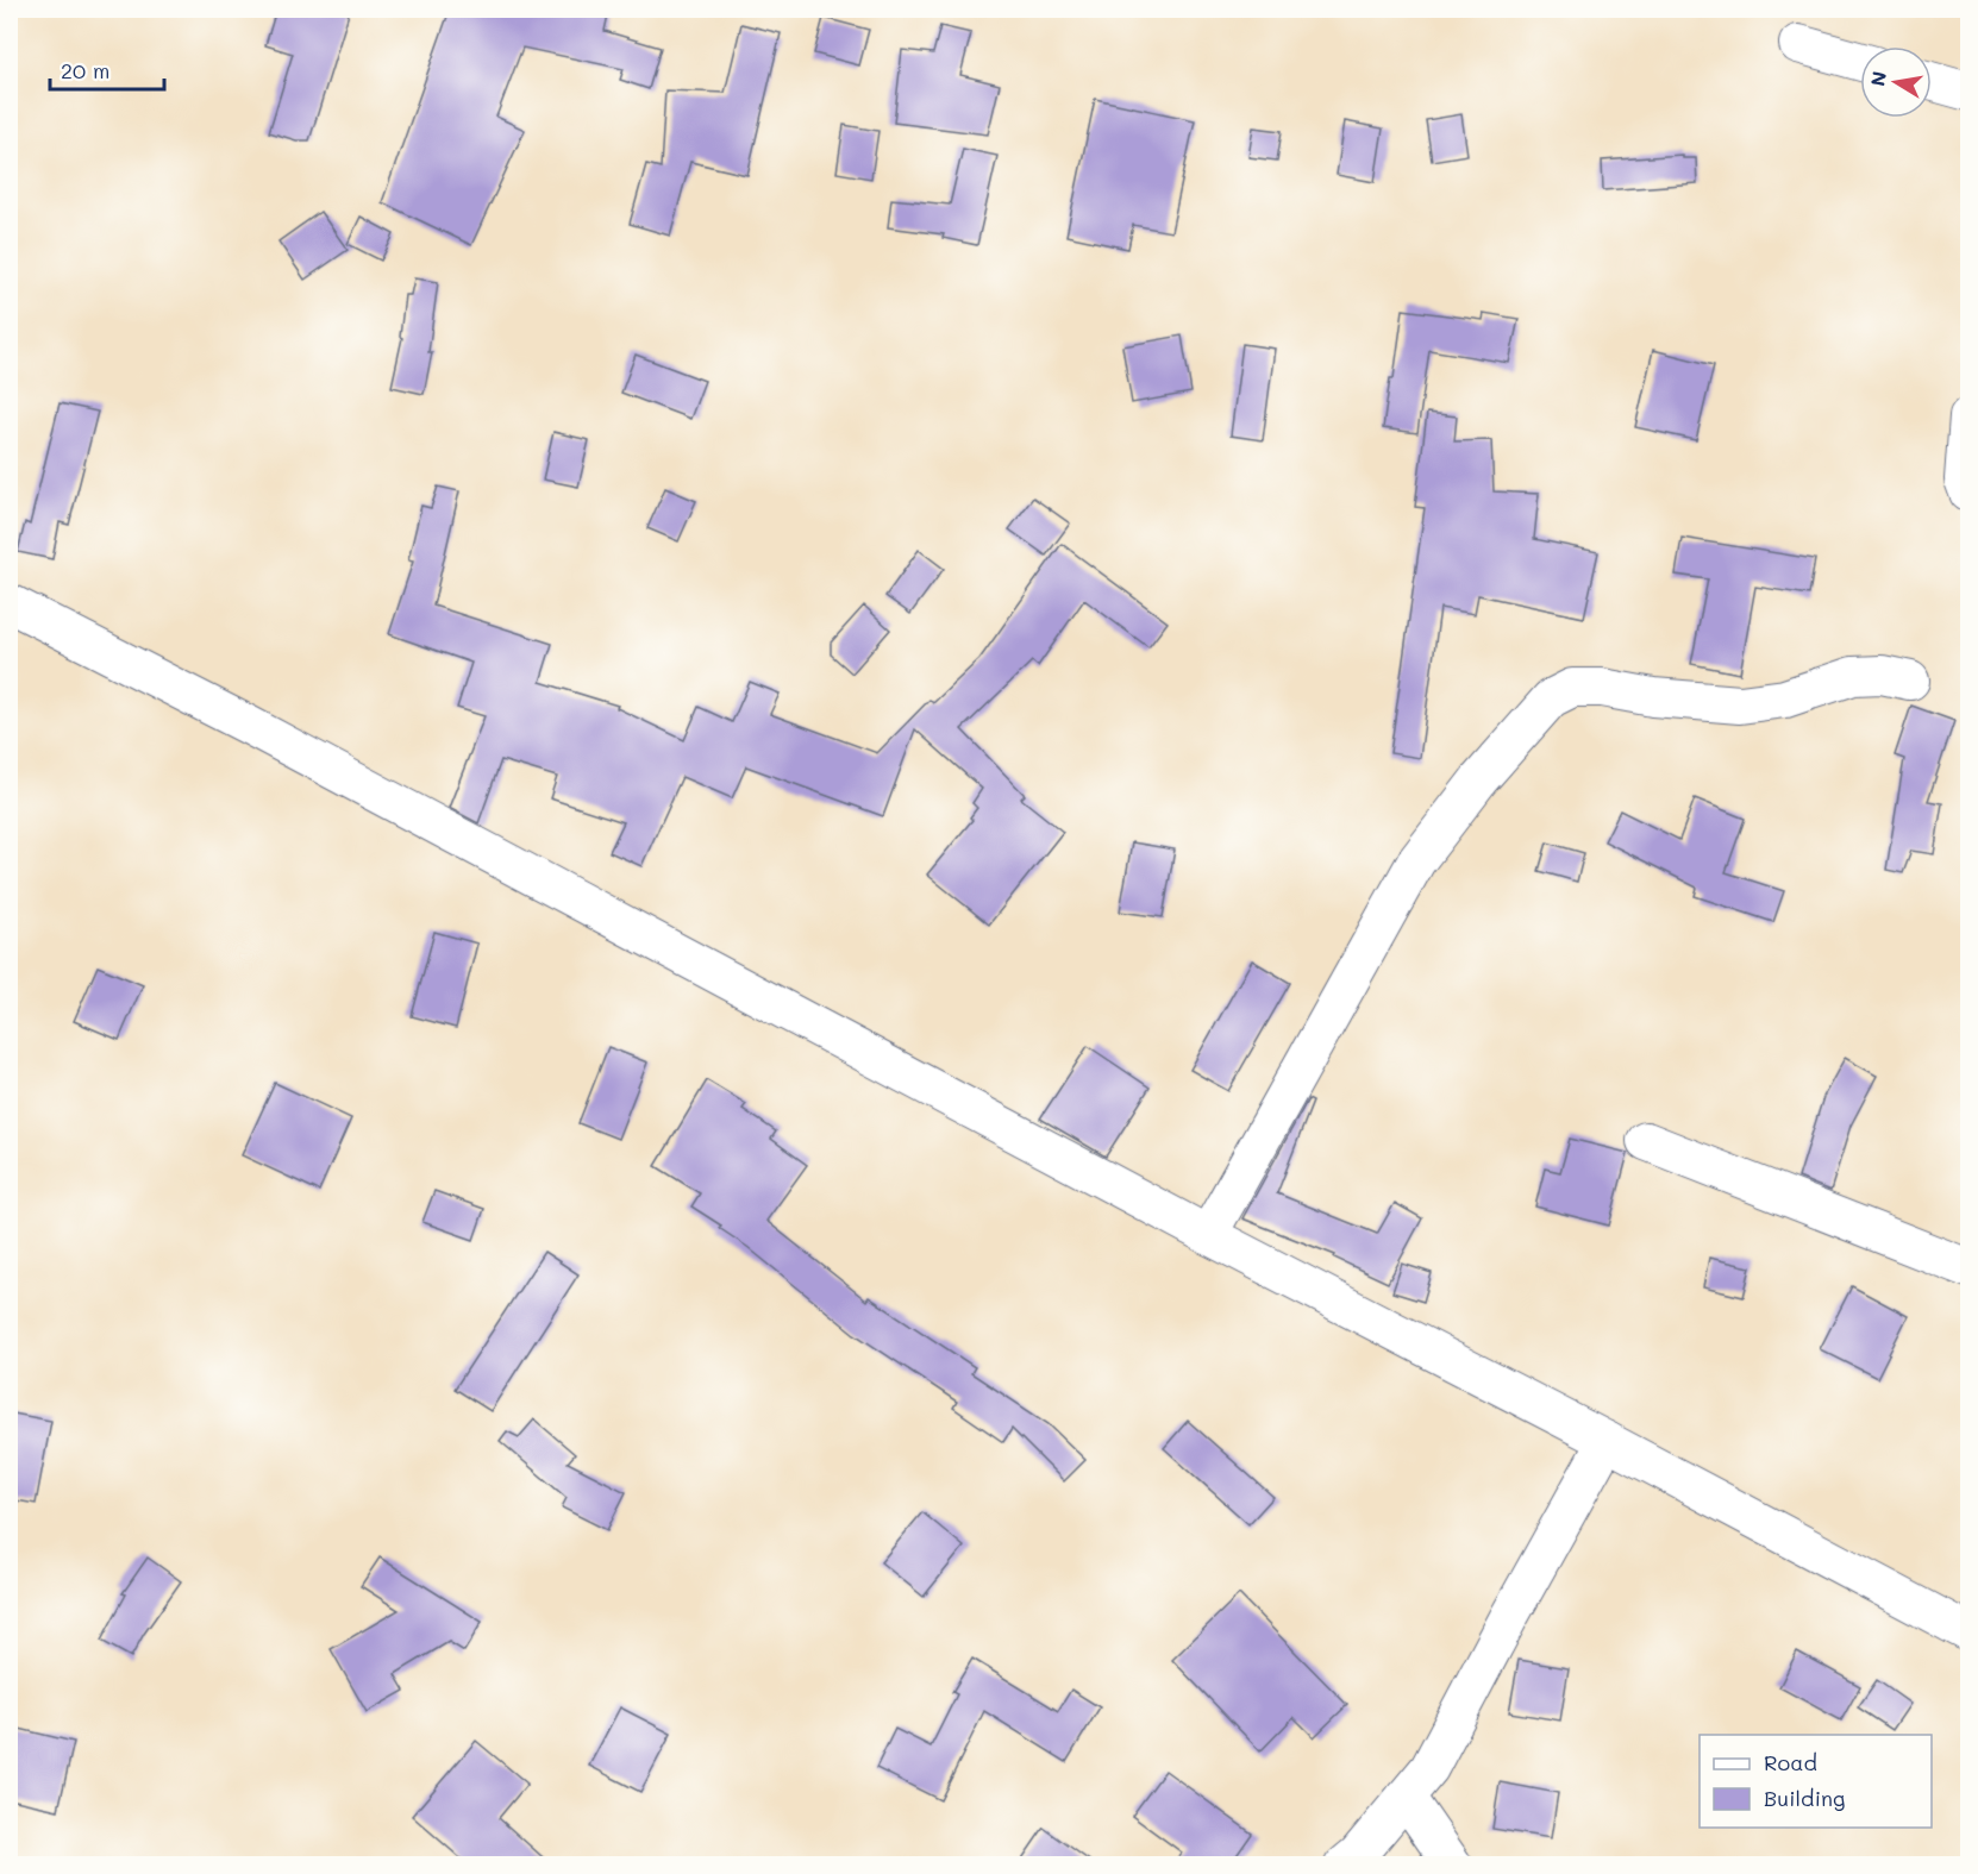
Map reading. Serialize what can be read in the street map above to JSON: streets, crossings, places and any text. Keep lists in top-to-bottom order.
{
  "legend": ["Road", "Building"],
  "scale_bar": "20 m",
  "north": "left"
}
